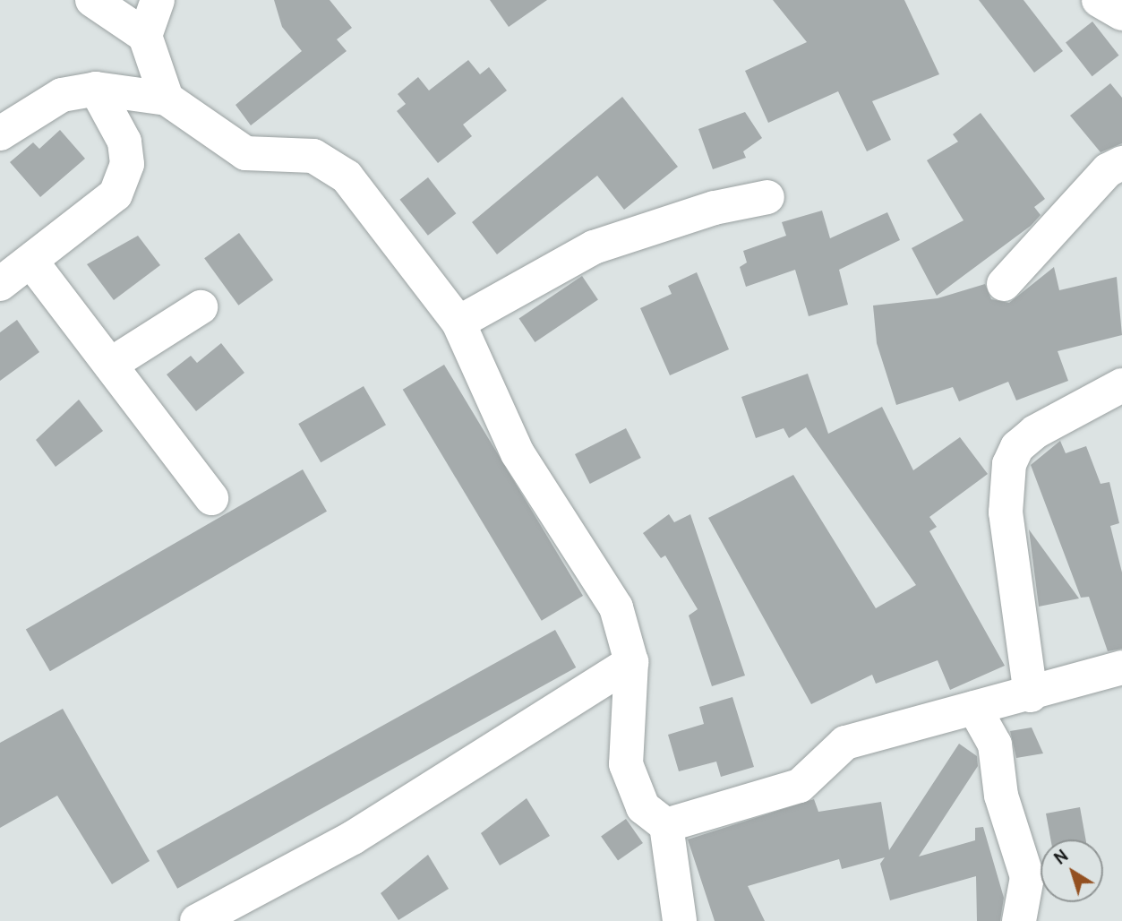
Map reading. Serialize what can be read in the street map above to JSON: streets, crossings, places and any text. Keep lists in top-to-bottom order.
{
  "north": "top left"
}
